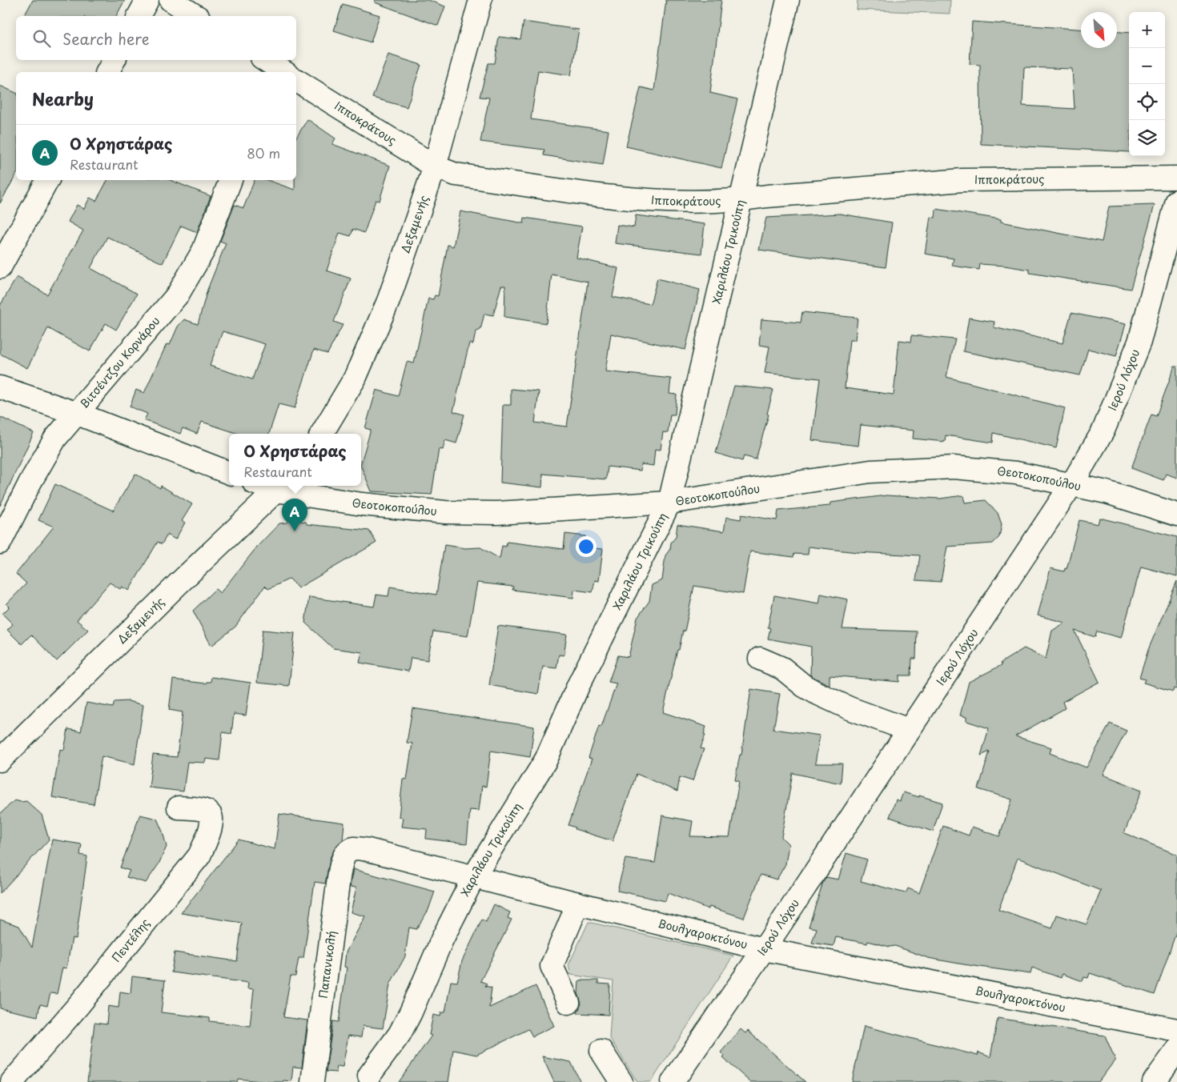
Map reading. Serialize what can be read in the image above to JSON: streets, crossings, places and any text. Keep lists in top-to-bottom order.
{
  "streets": {
    "street": [
      "Ιπποκράτους",
      "Δεξαμενής",
      "Χαριλάου Τρικούπη",
      "Βιτσέντζου Κορνάρου",
      "Ιερού Λόχου",
      "Θεοτοκοπούλου",
      "Βουλγαροκτόνου",
      "Πεντέλης",
      "Παπανικολή"
    ]
  },
  "crossings": [
    ["Ιπποκράτους", "Δεξαμενής"],
    ["Ιπποκράτους", "Χαριλάου Τρικούπη"],
    ["Δεξαμενής", "Θεοτοκοπούλου"],
    ["Χαριλάου Τρικούπη", "Θεοτοκοπούλου"],
    ["Χαριλάου Τρικούπη", "Βουλγαροκτόνου"],
    ["Ιερού Λόχου", "Θεοτοκοπούλου"],
    ["Ιερού Λόχου", "Βουλγαροκτόνου"],
    ["Βουλγαροκτόνου", "Παπανικολή"]
  ],
  "north": "bottom right",
  "page": {
    "map_buttons": ["+", "−"],
    "search": "Search here",
    "heading": "Nearby",
    "list": [
      {
        "mark": "A",
        "name": "Ο Χρηστάρας",
        "note": "Restaurant",
        "value": "80 m"
      }
    ],
    "popup": ["Ο Χρηστάρας", "Restaurant"],
    "pins": "A"
  }
}
